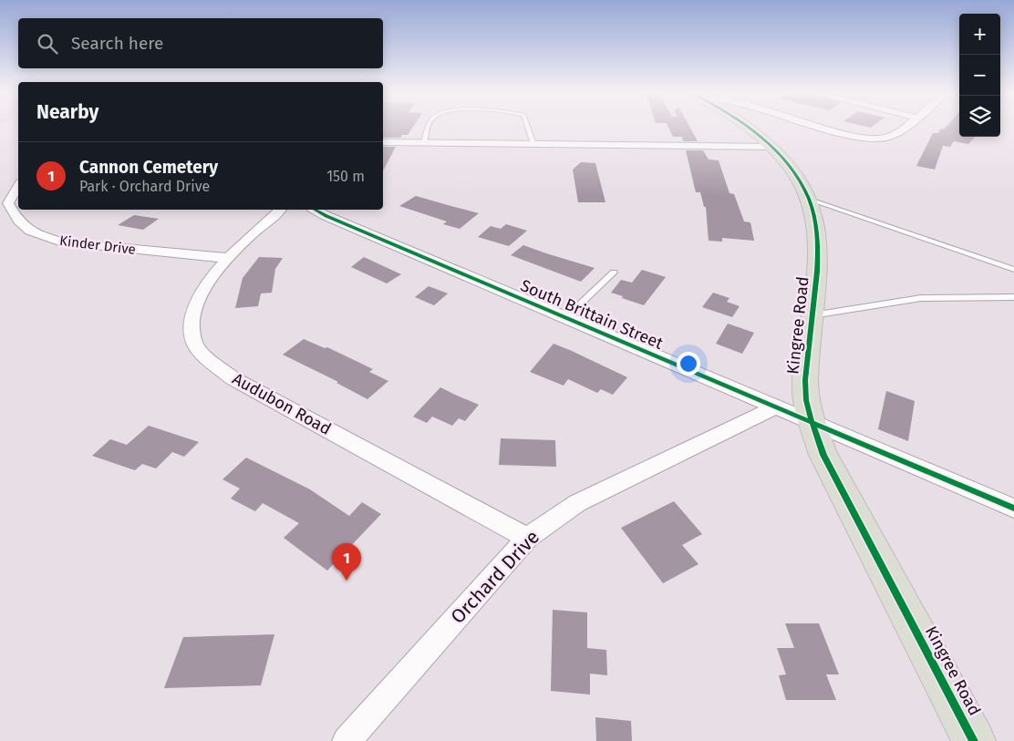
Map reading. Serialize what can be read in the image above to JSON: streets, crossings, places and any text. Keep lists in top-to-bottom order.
{
  "streets": {
    "main road": ["Kingree Road"],
    "street": [
      "Kinder Drive",
      "South Brittain Street",
      "Audubon Road",
      "Orchard Drive"
    ]
  },
  "crossings": [
    ["Kinder Drive", "Audubon Road"],
    ["South Brittain Street", "Kingree Road"],
    ["South Brittain Street", "Orchard Drive"],
    ["Audubon Road", "Orchard Drive"]
  ],
  "page": {
    "map_buttons": ["+", "−"],
    "search": "Search here",
    "heading": "Nearby",
    "list": [
      {
        "mark": "1",
        "name": "Cannon Cemetery",
        "note": "Park · Orchard Drive",
        "value": "150 m"
      }
    ],
    "pins": "1"
  }
}
